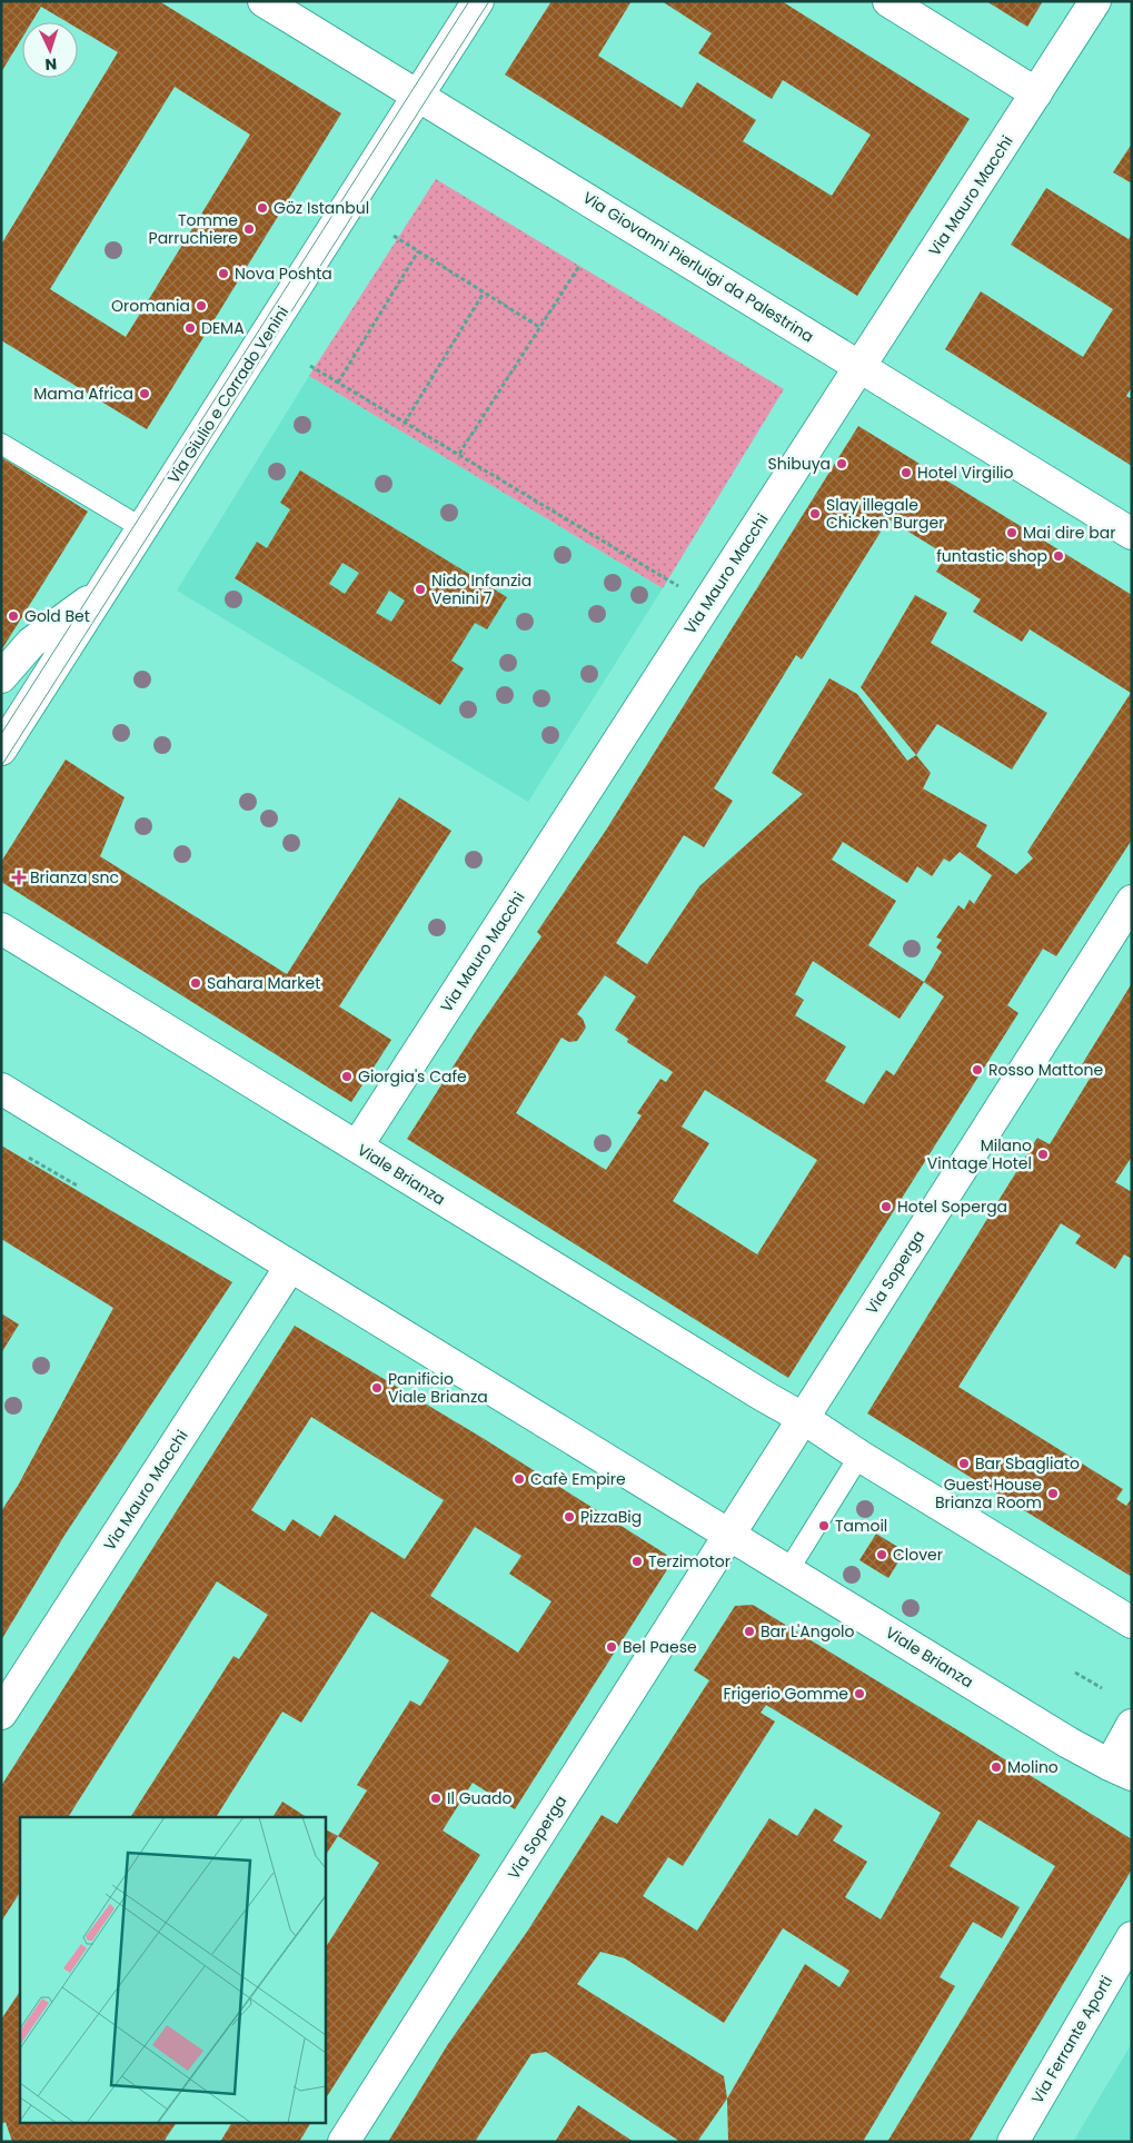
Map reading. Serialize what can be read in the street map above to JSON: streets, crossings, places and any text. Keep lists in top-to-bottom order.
{
  "streets": {
    "street": [
      "Via Mauro Macchi",
      "Via Giovanni Pierluigi da Palestrina",
      "Via Giulio e Corrado Venini",
      "Viale Brianza",
      "Via Soperga",
      "Via Ferrante Aporti"
    ]
  },
  "crossings": [
    ["Via Mauro Macchi", "Via Giovanni Pierluigi da Palestrina"],
    ["Via Mauro Macchi", "Viale Brianza"],
    ["Via Giovanni Pierluigi da Palestrina", "Via Giulio e Corrado Venini"],
    ["Viale Brianza", "Via Soperga"]
  ],
  "places": {
    "other": [
      "Göz Istanbul",
      "Tomme Parruchiere",
      "Nova Poshta",
      "Oromania",
      "DEMA",
      "Mama Africa",
      "Shibuya",
      "Hotel Virgilio",
      "Slay illegale Chicken Burger",
      "Mai dire bar",
      "funtastic shop",
      "Nido Infanzia Venini 7",
      "Gold Bet",
      "Sahara Market",
      "Rosso Mattone",
      "Giorgia's Cafe",
      "Milano Vintage Hotel",
      "Hotel Soperga",
      "Panificio Viale Brianza",
      "Bar Sbagliato",
      "Cafè Empire",
      "Guest House Brianza Room",
      "PizzaBig",
      "Tamoil",
      "Clover",
      "Terzimotor",
      "Bar L'Angolo",
      "Bel Paese",
      "Frigerio Gomme",
      "Molino",
      "Il Guado"
    ],
    "health": ["Brianza snc"]
  },
  "north": "bottom"
}
